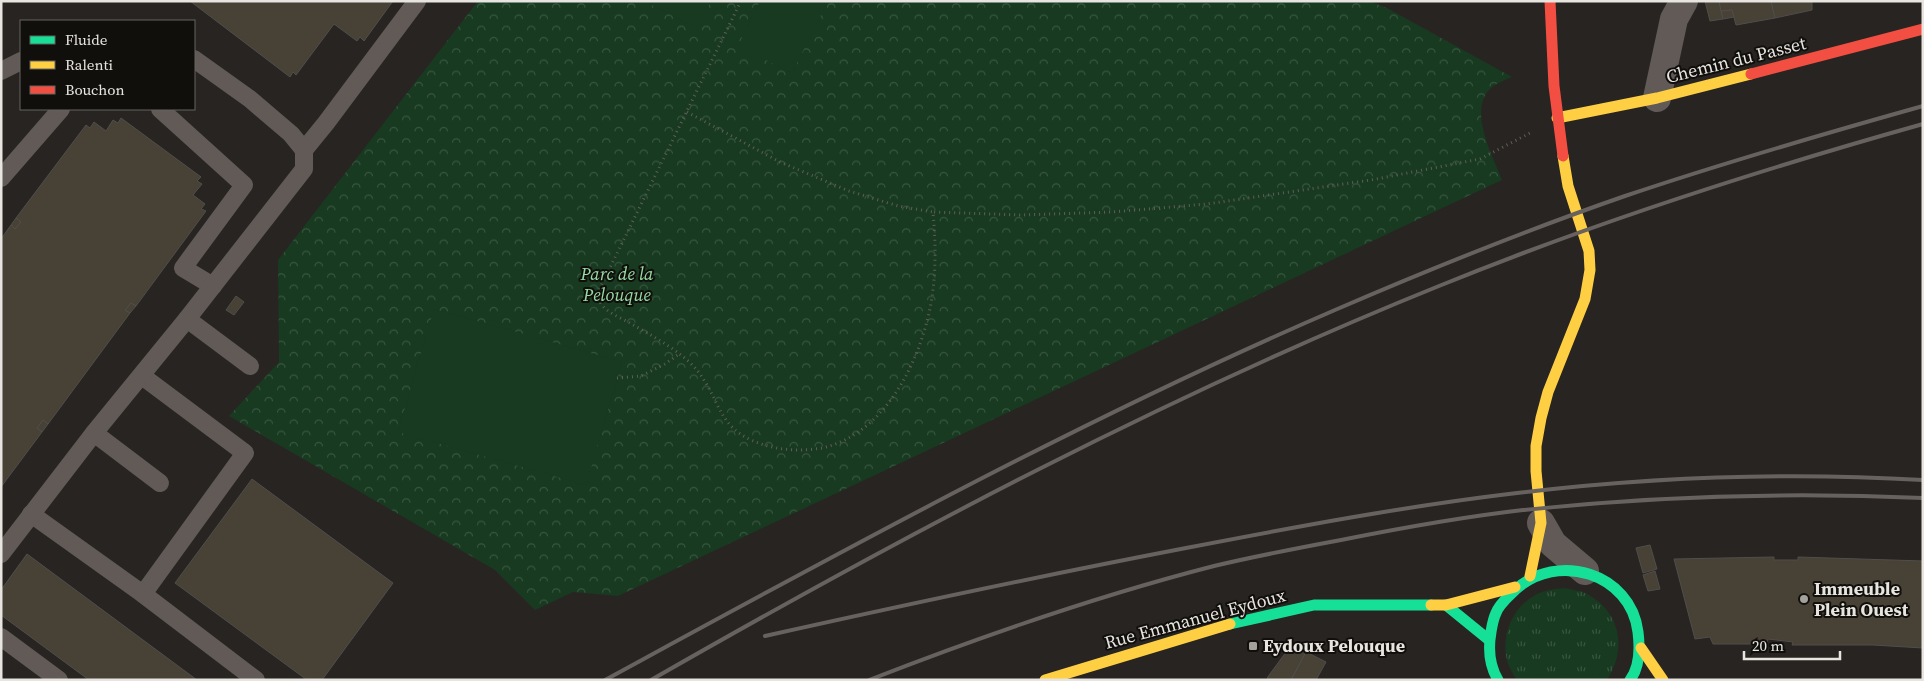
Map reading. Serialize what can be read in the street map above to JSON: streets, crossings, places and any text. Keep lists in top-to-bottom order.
{
  "streets": {
    "street": ["Chemin du Passet", "Rue Emmanuel Eydoux"]
  },
  "parks": ["Parc de la Pelouque"],
  "places": {
    "other": ["Immeuble Plein Ouest"],
    "transit": ["Eydoux Pelouque"]
  },
  "legend": ["Fluide", "Ralenti", "Bouchon"],
  "scale_bar": "20 m"
}
